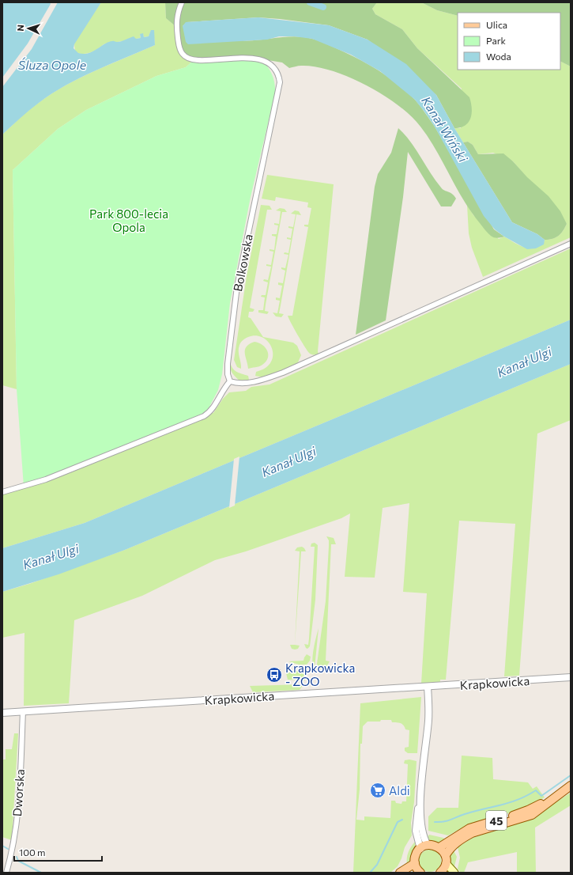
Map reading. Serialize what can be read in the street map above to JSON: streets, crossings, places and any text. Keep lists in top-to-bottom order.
{
  "streets": {
    "main road": ["45"],
    "street": ["Bolkowska", "Krapkowicka", "Dworska"]
  },
  "crossings": [
    ["Krapkowicka", "Dworska"]
  ],
  "water": ["Śluza Opole", "Kanał Wiński", "Kanał Ulgi"],
  "parks": ["Park 800-lecia Opola"],
  "places": {
    "bus stop": ["Krapkowicka - ZOO"],
    "supermarket": ["Aldi"]
  },
  "legend": ["Ulica", "Park", "Woda"],
  "scale_bar": "100 m",
  "north": "left"
}
